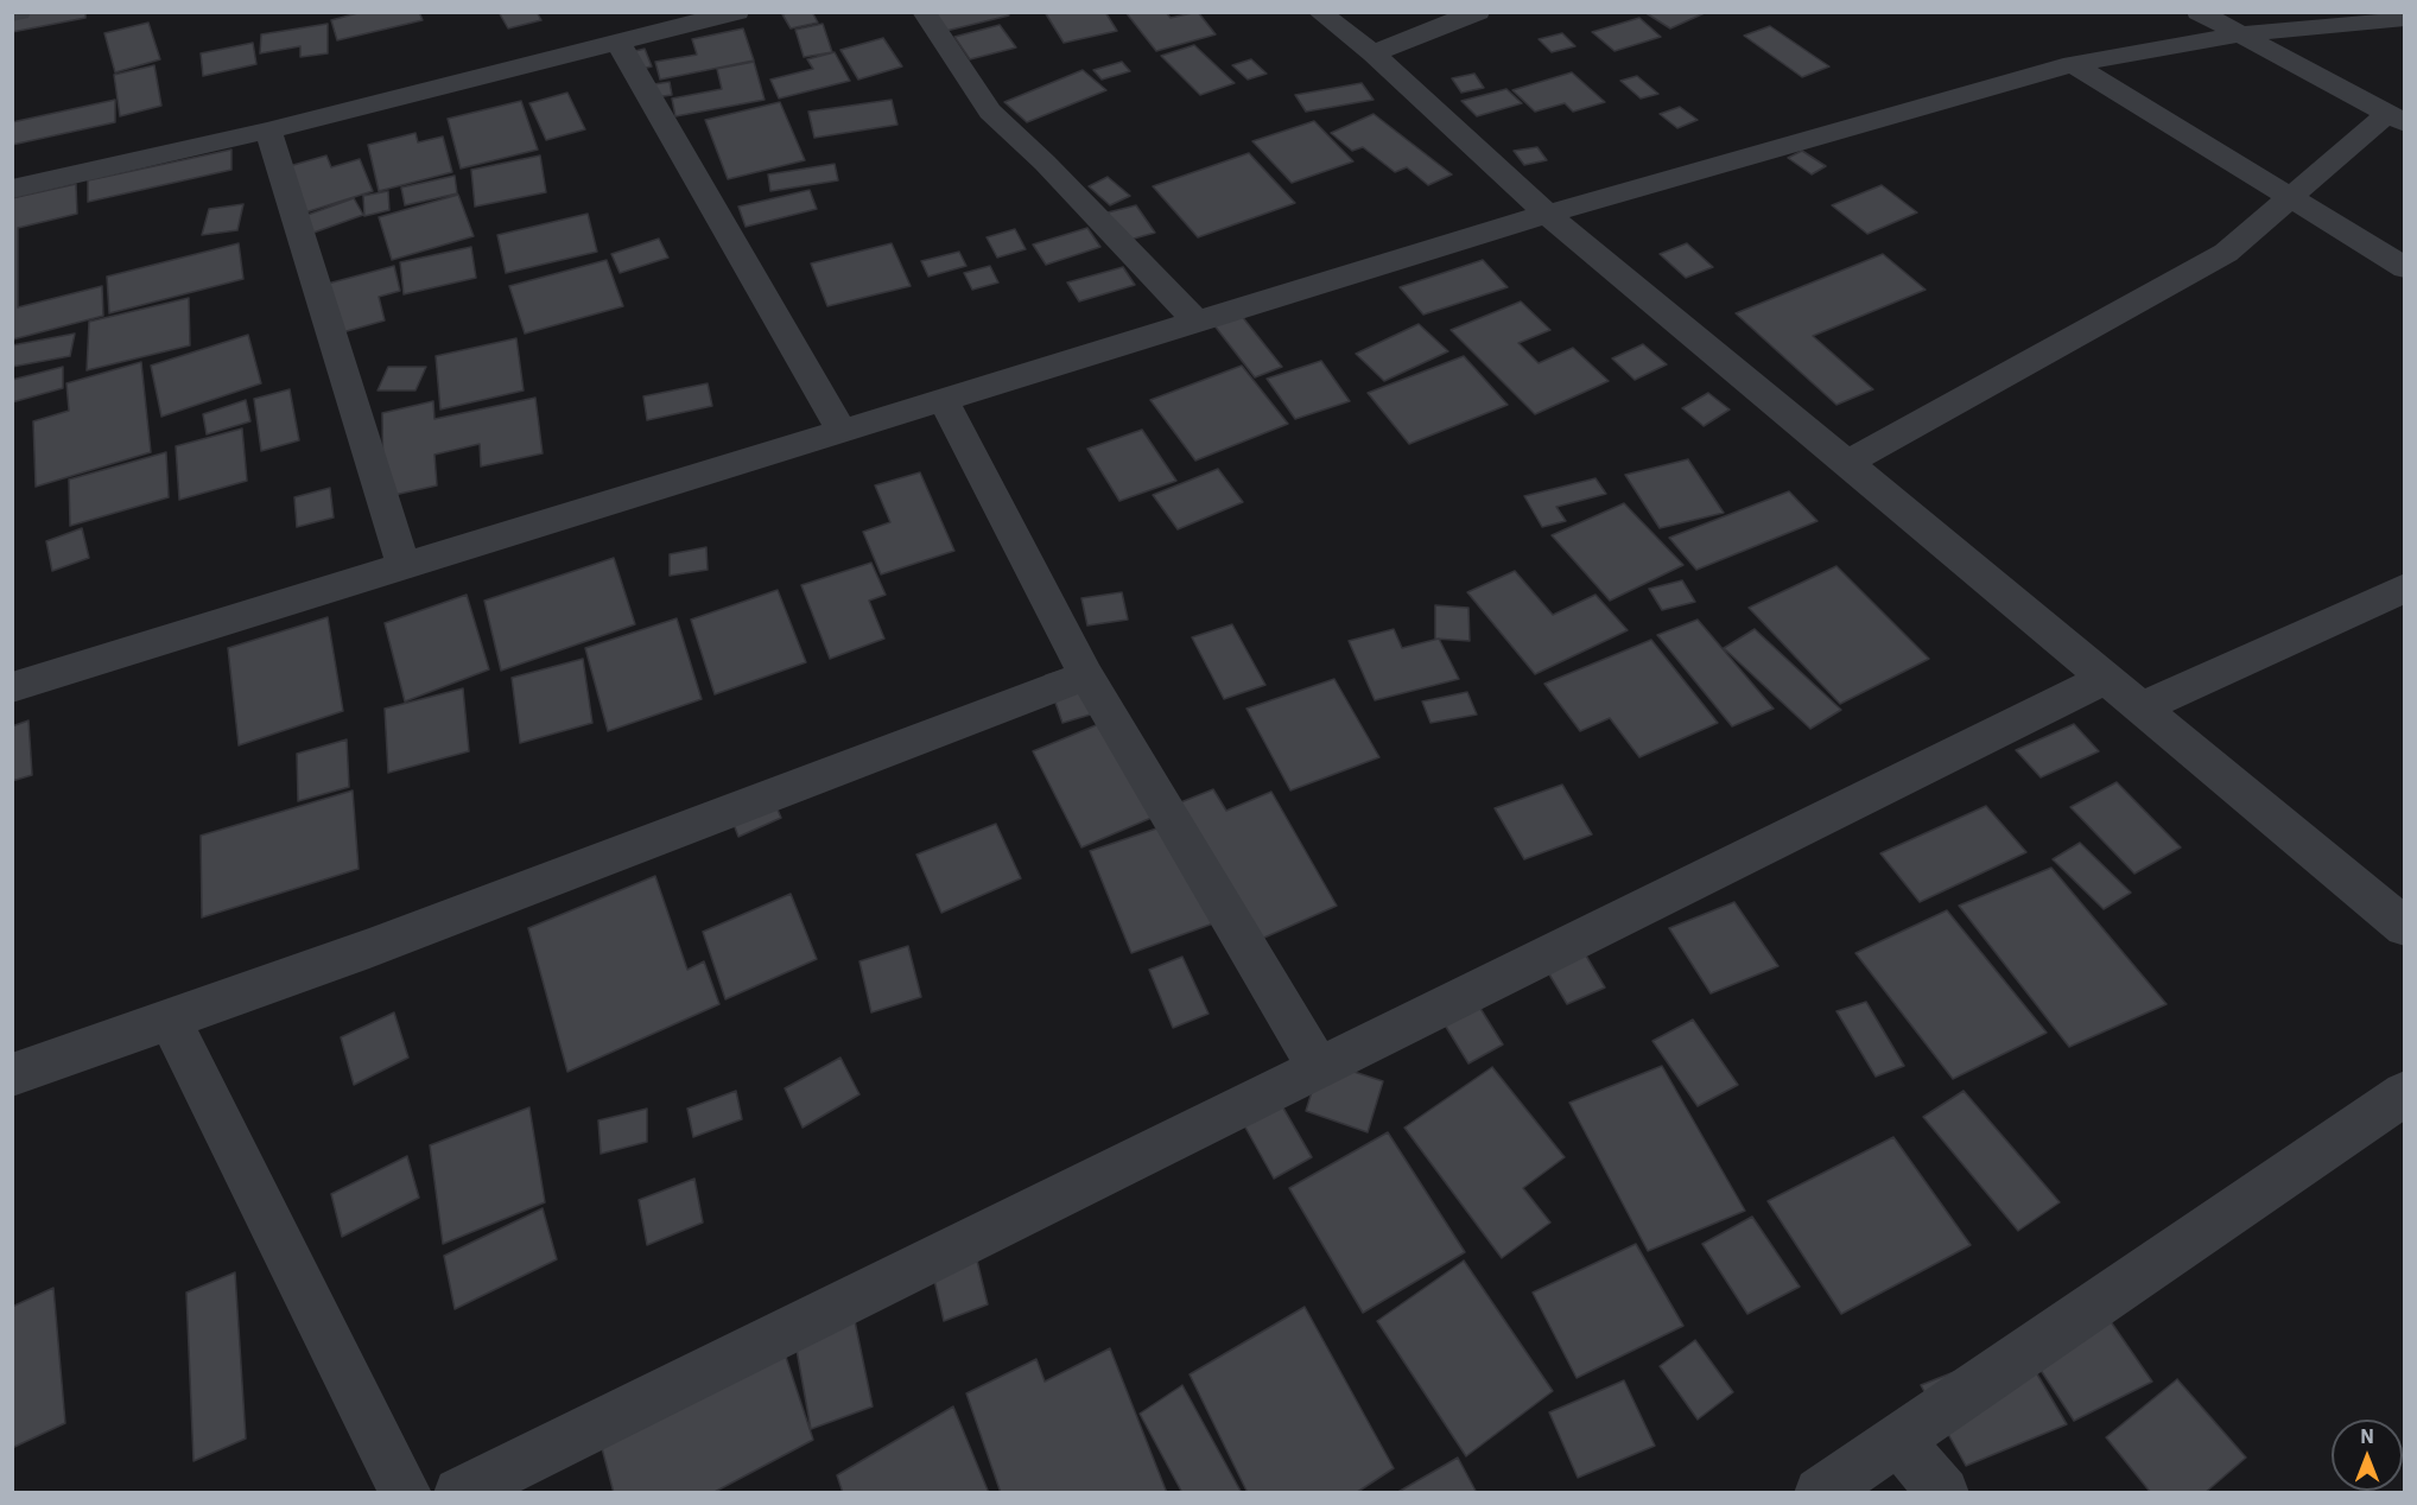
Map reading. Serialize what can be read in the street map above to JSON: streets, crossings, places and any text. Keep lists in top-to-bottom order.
{
  "north": "top"
}
